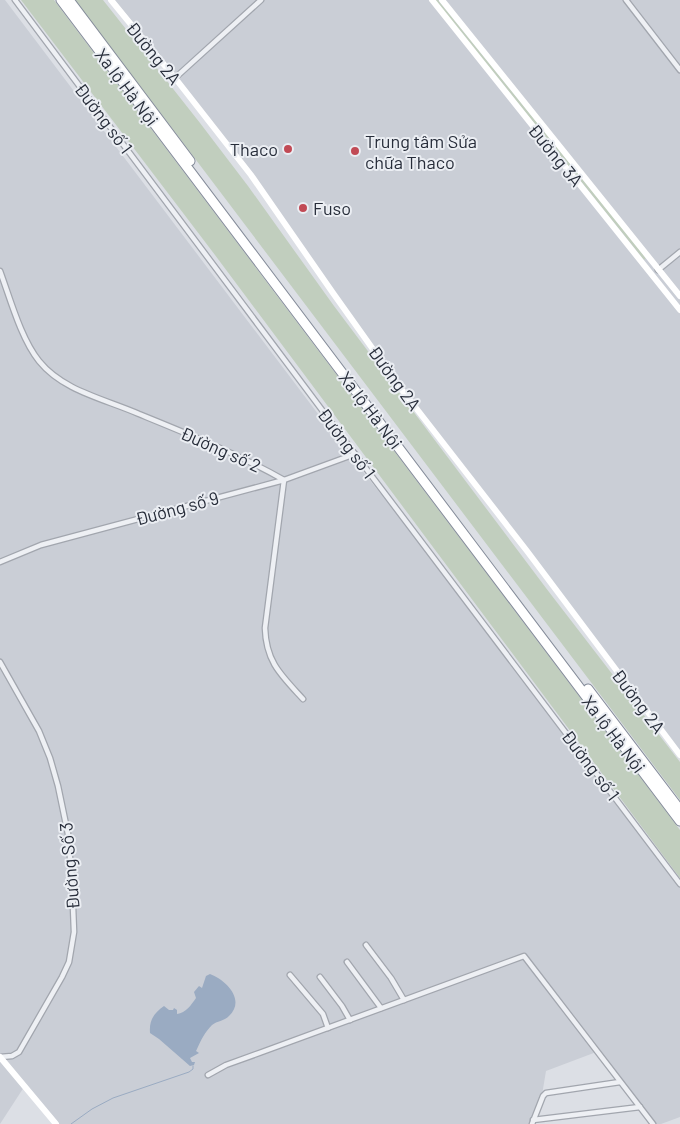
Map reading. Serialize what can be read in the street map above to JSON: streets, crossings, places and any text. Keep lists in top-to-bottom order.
{
  "streets": {
    "highway": ["Xa lộ Hà Nội"],
    "street": [
      "Đường 2A",
      "Đường số 1",
      "Đường 3A",
      "Đường số 2",
      "Đường số 9",
      "Đường Số 3"
    ]
  },
  "crossings": [
    ["Đường số 1", "Đường số 9"],
    ["Đường số 2", "Đường số 9"]
  ],
  "places": ["Thaco", "Trung tâm Sửa chữa Thaco", "Fuso"]
}
